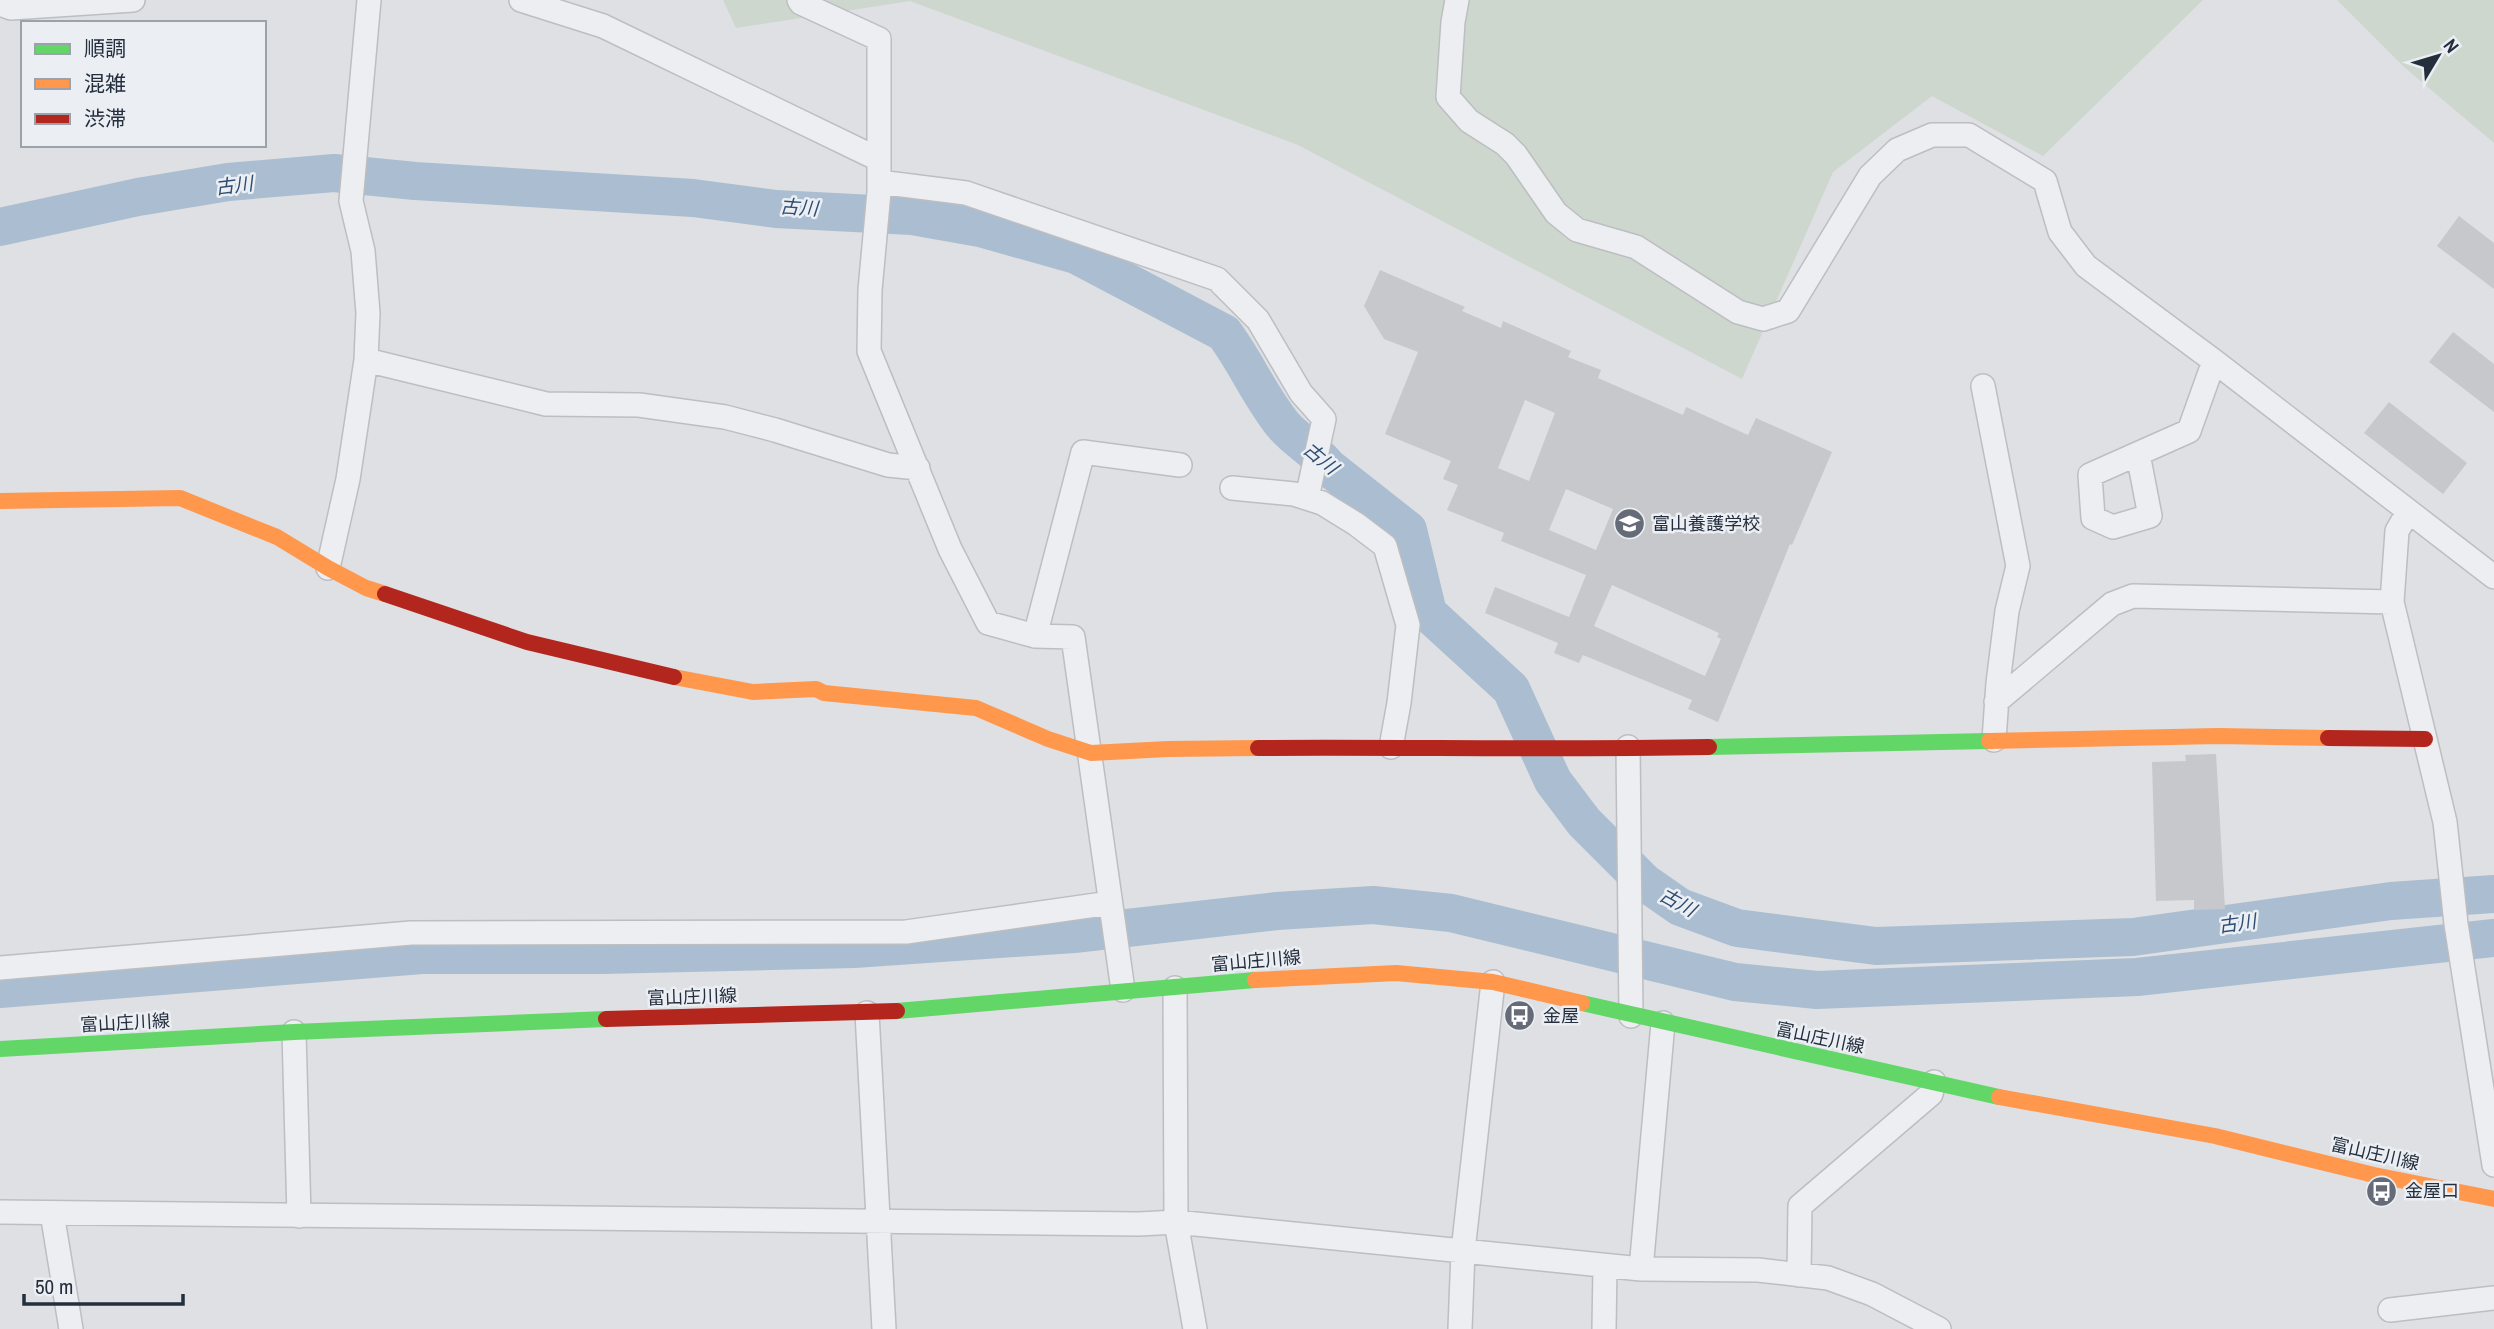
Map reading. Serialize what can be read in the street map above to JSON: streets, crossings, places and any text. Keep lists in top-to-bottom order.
{
  "streets": {
    "main road": ["富山庄川線"]
  },
  "water": ["古川"],
  "places": {
    "school or university": ["富山養護学校"],
    "bus stop": ["金屋", "金屋口"]
  },
  "legend": ["順調", "混雑", "渋滞"],
  "scale_bar": "50 m",
  "north": "top right"
}
